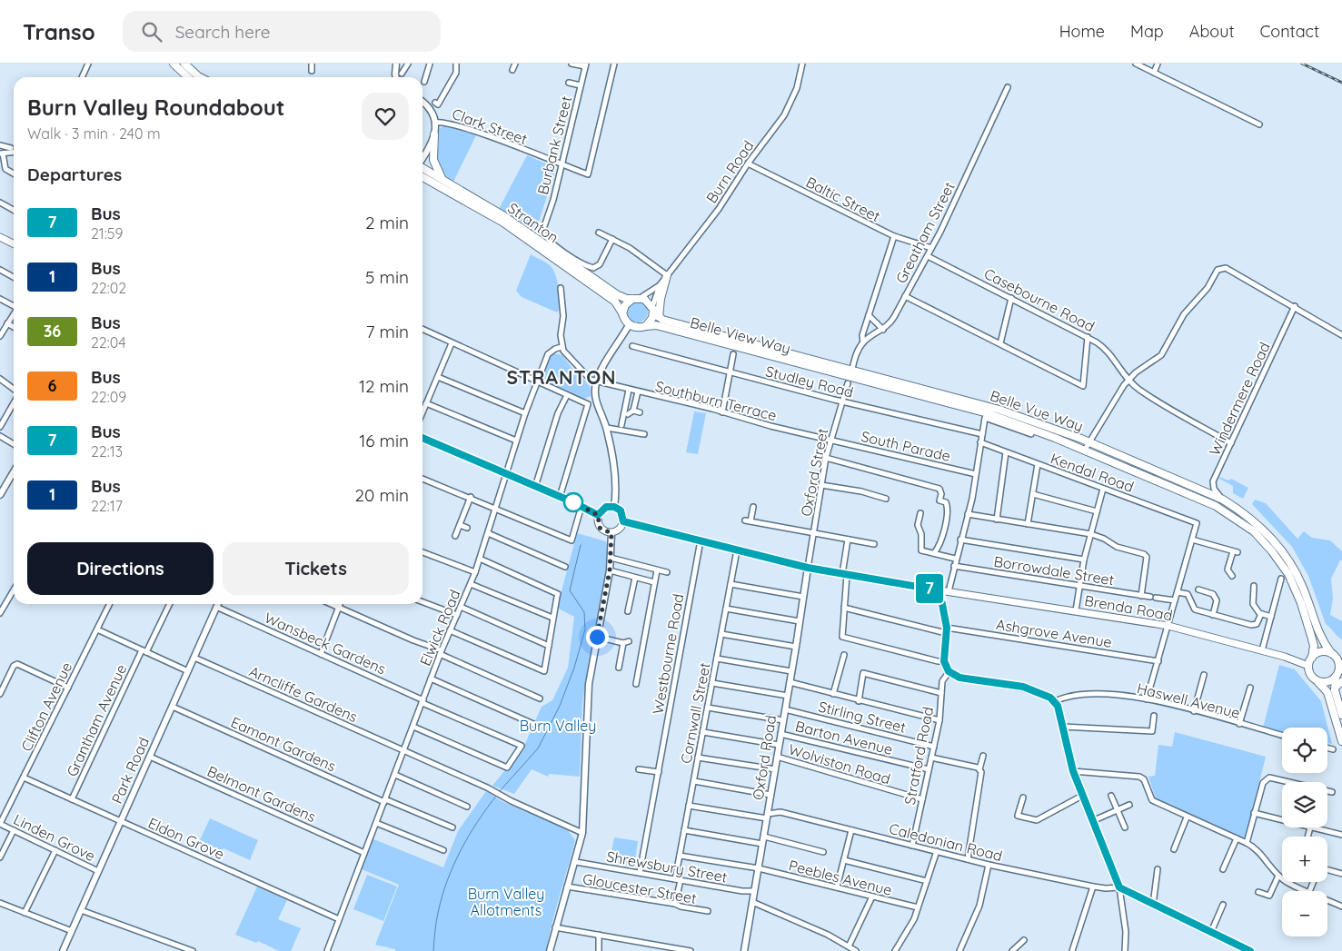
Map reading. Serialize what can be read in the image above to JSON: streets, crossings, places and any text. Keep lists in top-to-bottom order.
{
  "streets": {
    "highway": ["Stranton", "Belle View Way", "Belle Vue Way"],
    "main road": ["Brenda Road"],
    "street": [
      "Clark Street",
      "Burbank Street",
      "Burn Road",
      "Baltic Street",
      "Greatham Street",
      "Casebourne Road",
      "Studley Road",
      "Windermere Road",
      "Southburn Terrace",
      "South Parade",
      "Oxford Street",
      "Kendal Road",
      "Borrowdale Street",
      "Elwick Road",
      "Ashgrove Avenue",
      "Wansbeck Gardens",
      "Westbourne Road",
      "Arncliffe Gardens",
      "Haswell Avenue",
      "Clifton Avenue",
      "Cornwall Street",
      "Stirling Street",
      "Grantham Avenue",
      "Barton Avenue",
      "Eamont Gardens",
      "Stratford Road",
      "Oxford Road",
      "Wolviston Road",
      "Park Road",
      "Belmont Gardens",
      "Linden Grove",
      "Eldon Grove",
      "Caledonian Road",
      "Shrewsbury Street",
      "Peebles Avenue",
      "Gloucester Street"
    ]
  },
  "crossings": [
    ["Clark Street", "Burbank Street"],
    ["Burn Road", "Baltic Street"],
    ["Burn Road", "Stranton"],
    ["Burn Road", "Belle View Way"],
    ["Baltic Street", "Greatham Street"],
    ["Stranton", "Belle View Way"],
    ["Greatham Street", "Casebourne Road"],
    ["Casebourne Road", "Windermere Road"],
    ["Belle View Way", "Belle Vue Way"],
    ["Studley Road", "Oxford Street"],
    ["Windermere Road", "Belle Vue Way"],
    ["Southburn Terrace", "South Parade"],
    ["Southburn Terrace", "Oxford Street"],
    ["Belle Vue Way", "Oxford Street"],
    ["Belle Vue Way", "Brenda Road"],
    ["South Parade", "Oxford Street"],
    ["Oxford Street", "Brenda Road"],
    ["Oxford Street", "Oxford Road"],
    ["Brenda Road", "Westbourne Road"],
    ["Brenda Road", "Cornwall Street"],
    ["Brenda Road", "Oxford Road"],
    ["Elwick Road", "Wansbeck Gardens"],
    ["Elwick Road", "Arncliffe Gardens"],
    ["Elwick Road", "Eamont Gardens"],
    ["Elwick Road", "Belmont Gardens"],
    ["Elwick Road", "Eldon Grove"],
    ["Wansbeck Gardens", "Park Road"],
    ["Westbourne Road", "Shrewsbury Street"],
    ["Arncliffe Gardens", "Park Road"],
    ["Clifton Avenue", "Linden Grove"],
    ["Clifton Avenue", "Eldon Grove"],
    ["Cornwall Street", "Caledonian Road"],
    ["Cornwall Street", "Shrewsbury Street"],
    ["Cornwall Street", "Peebles Avenue"],
    ["Cornwall Street", "Gloucester Street"],
    ["Stirling Street", "Stratford Road"],
    ["Stirling Street", "Oxford Road"],
    ["Grantham Avenue", "Eldon Grove"],
    ["Barton Avenue", "Stratford Road"],
    ["Barton Avenue", "Oxford Road"],
    ["Eamont Gardens", "Park Road"],
    ["Stratford Road", "Wolviston Road"],
    ["Stratford Road", "Caledonian Road"],
    ["Oxford Road", "Wolviston Road"],
    ["Oxford Road", "Caledonian Road"],
    ["Oxford Road", "Shrewsbury Street"],
    ["Oxford Road", "Peebles Avenue"],
    ["Park Road", "Belmont Gardens"],
    ["Park Road", "Linden Grove"],
    ["Park Road", "Eldon Grove"]
  ],
  "districts": ["STRANTON"],
  "parks": ["Burn Valley", "Burn Valley Allotments"],
  "lines": ["bus line 7"],
  "page": {
    "header": "Transo",
    "search": "Search here",
    "nav": [
      "Home",
      "Map",
      "About",
      "Contact"
    ],
    "on_map": "7",
    "heading": [
      ["Burn Valley Roundabout", "Walk · 3 min · 240 m"],
      "Departures"
    ],
    "list": [
      {
        "mark": "7",
        "name": "Bus",
        "note": "21:59",
        "value": "2 min"
      },
      {
        "mark": "1",
        "name": "Bus",
        "note": "22:02",
        "value": "5 min"
      },
      {
        "mark": "36",
        "name": "Bus",
        "note": "22:04",
        "value": "7 min"
      },
      {
        "mark": "6",
        "name": "Bus",
        "note": "22:09",
        "value": "12 min"
      },
      {
        "mark": "7",
        "name": "Bus",
        "note": "22:13",
        "value": "16 min"
      },
      {
        "mark": "1",
        "name": "Bus",
        "note": "22:17",
        "value": "20 min"
      }
    ],
    "buttons": ["Directions", "Tickets"],
    "map_buttons": ["+", "−"]
  }
}
